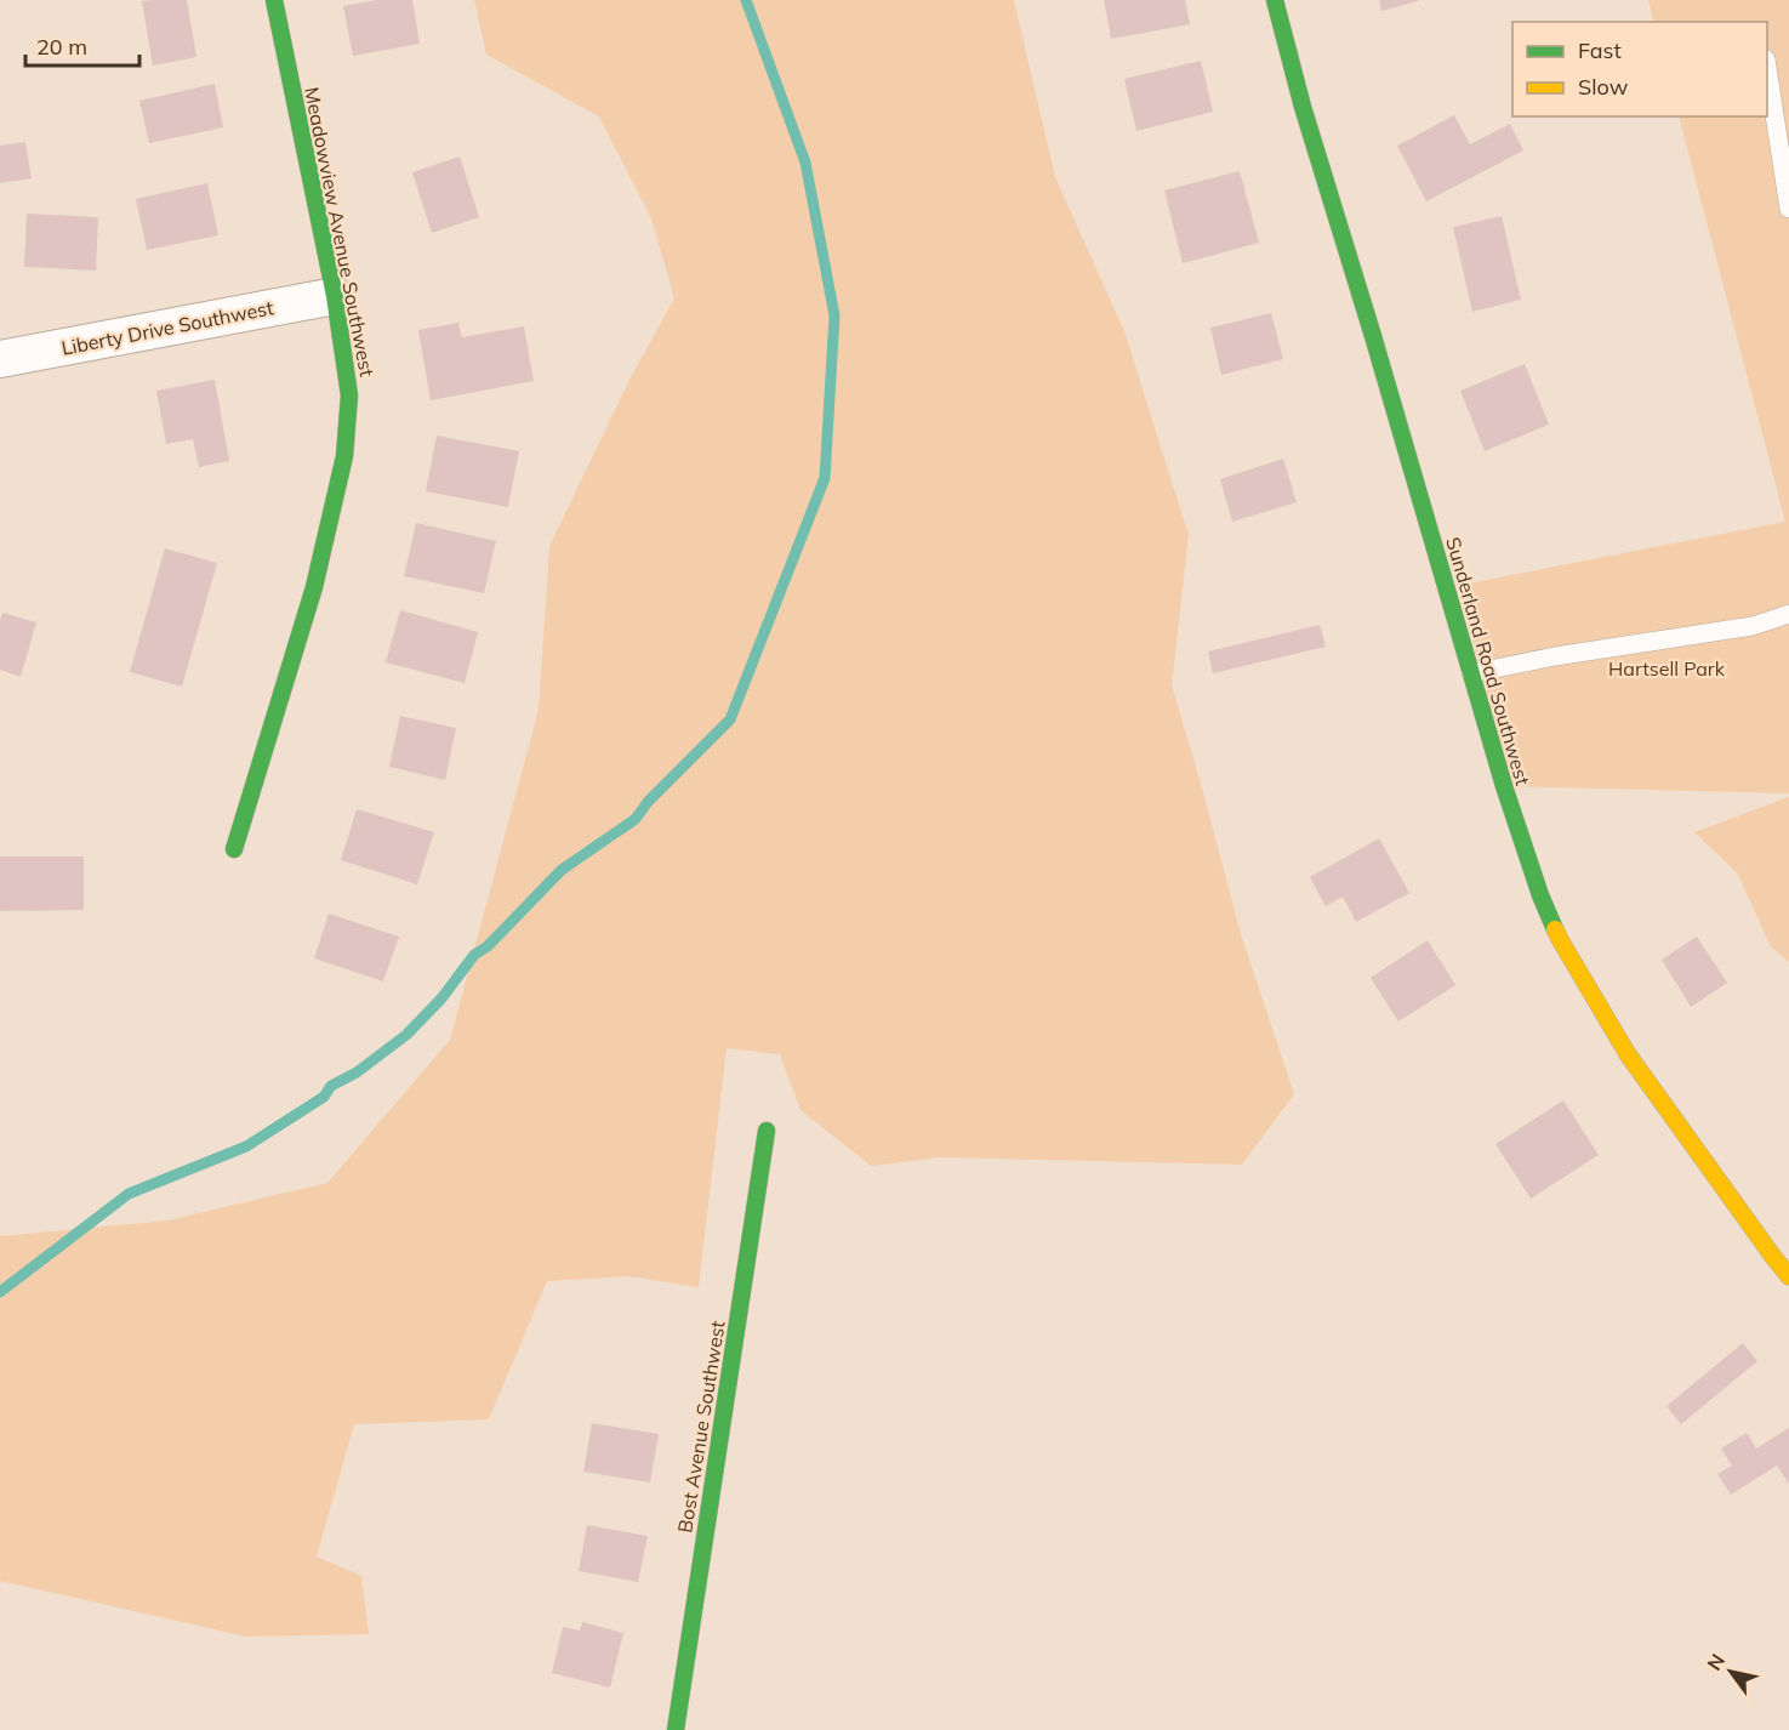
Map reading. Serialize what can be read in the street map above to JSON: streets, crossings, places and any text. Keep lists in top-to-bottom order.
{
  "streets": {
    "street": [
      "Meadowview Avenue Southwest",
      "Liberty Drive Southwest",
      "Sunderland Road Southwest",
      "Bost Avenue Southwest"
    ]
  },
  "crossings": [
    ["Meadowview Avenue Southwest", "Liberty Drive Southwest"]
  ],
  "parks": ["Hartsell Park"],
  "legend": ["Fast", "Slow"],
  "scale_bar": "20 m",
  "north": "top left"
}
